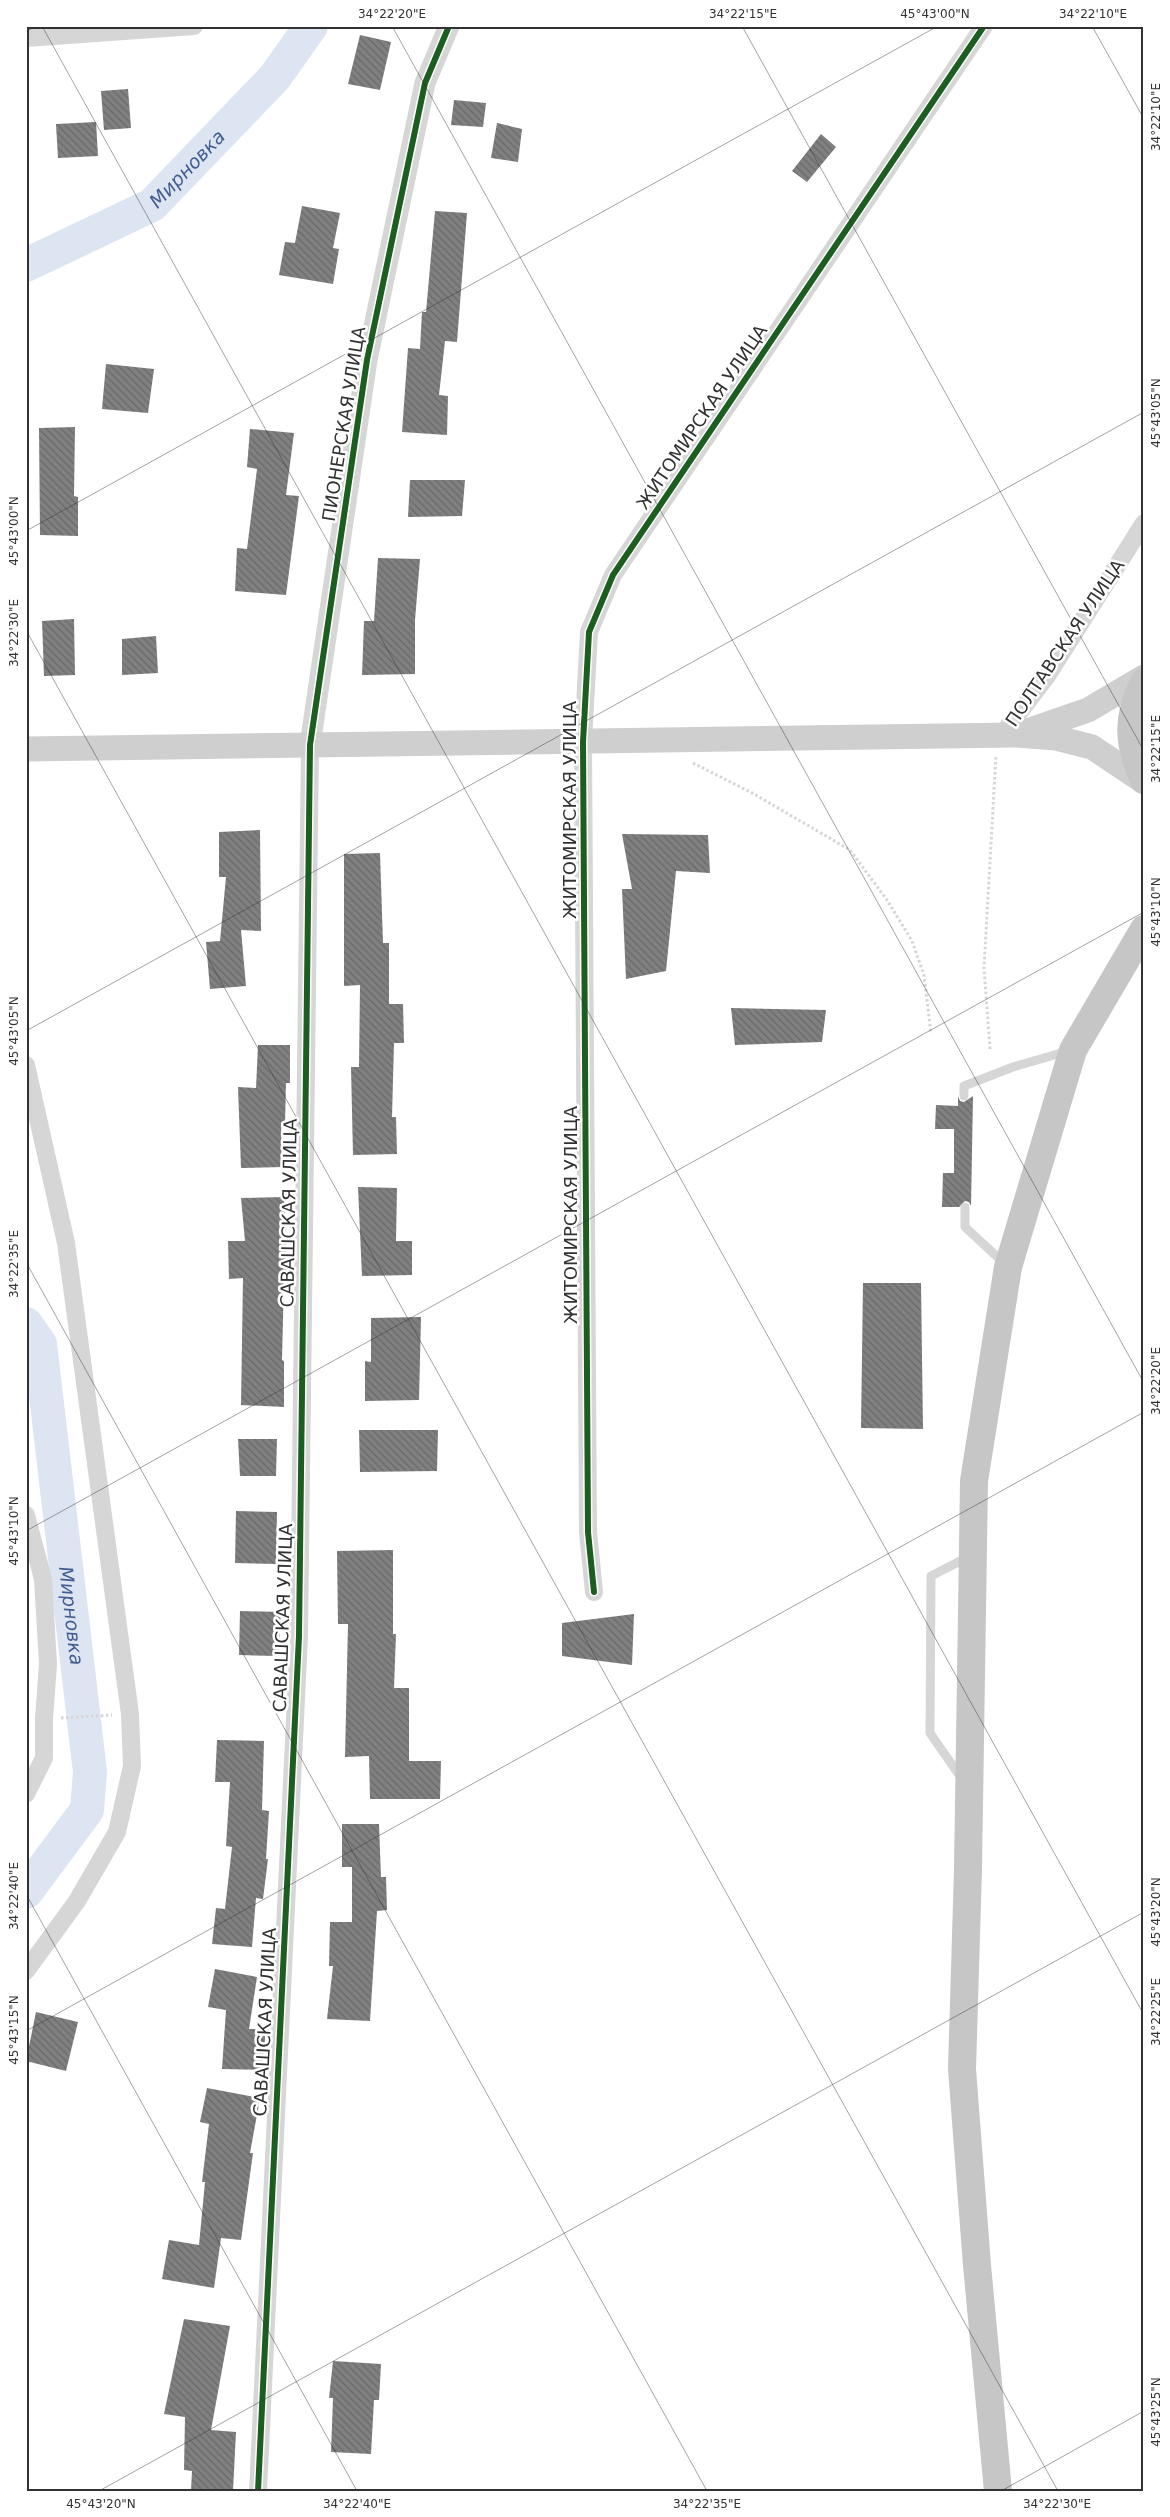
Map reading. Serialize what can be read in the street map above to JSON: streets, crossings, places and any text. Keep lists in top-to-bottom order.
{
  "streets": {
    "street": [
      "ЖИТОМИРСКАЯ УЛИЦА",
      "ПИОНЕРСКАЯ УЛИЦА",
      "ПОЛТАВСКАЯ УЛИЦА",
      "САВАШСКАЯ УЛИЦА"
    ]
  },
  "crossings": [
    ["ПИОНЕРСКАЯ УЛИЦА", "САВАШСКАЯ УЛИЦА"]
  ],
  "water": ["Мирновка"],
  "coordinates": [
    "34°22'20\"E",
    "34°22'15\"E",
    "45°43'00\"N",
    "34°22'10\"E",
    "45°43'05\"N",
    "34°22'30\"E",
    "45°43'10\"N",
    "34°22'35\"E",
    "34°22'40\"E",
    "45°43'20\"N",
    "34°22'25\"E",
    "45°43'15\"N",
    "45°43'25\"N"
  ]
}
